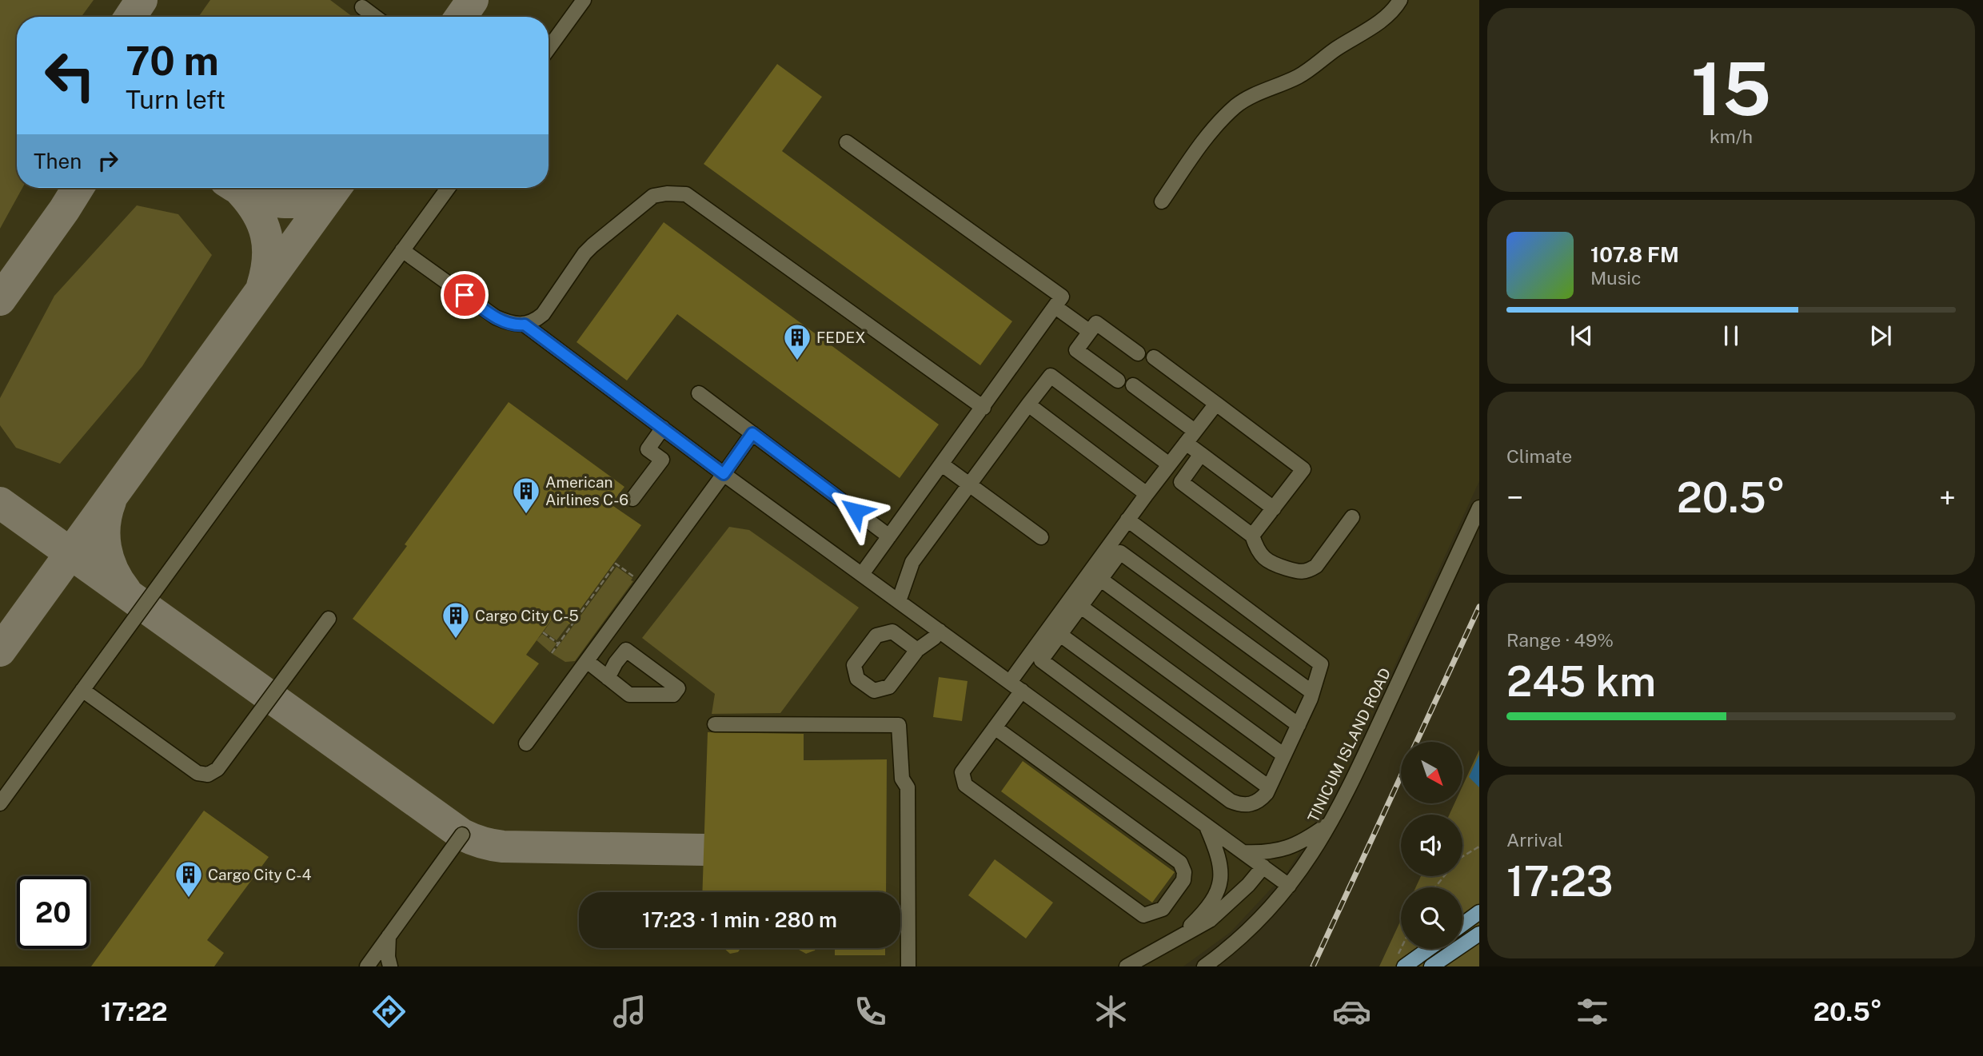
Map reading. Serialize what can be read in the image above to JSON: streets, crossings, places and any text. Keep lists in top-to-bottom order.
{
  "streets": {
    "street": ["TINICUM ISLAND ROAD"]
  },
  "places": {
    "building": [
      "FEDEX",
      "American Airlines C-6",
      "Cargo City C-5",
      "Cargo City C-4"
    ]
  },
  "north": "bottom right",
  "page": {
    "tile": [
      ["15", "km/h"],
      "Climate",
      ["Range · 49%", "245 km"],
      ["Arrival", "17:23"]
    ],
    "turn": ["70 m", "Turn left"],
    "then": "Then",
    "song": ["107.8 FM", "Music"],
    "heat": ["−", "20.5°", "+"],
    "limit": "20",
    "trip": "17:23 · 1 min · 280 m",
    "tabs": ["17:22", "20.5°"]
  }
}
